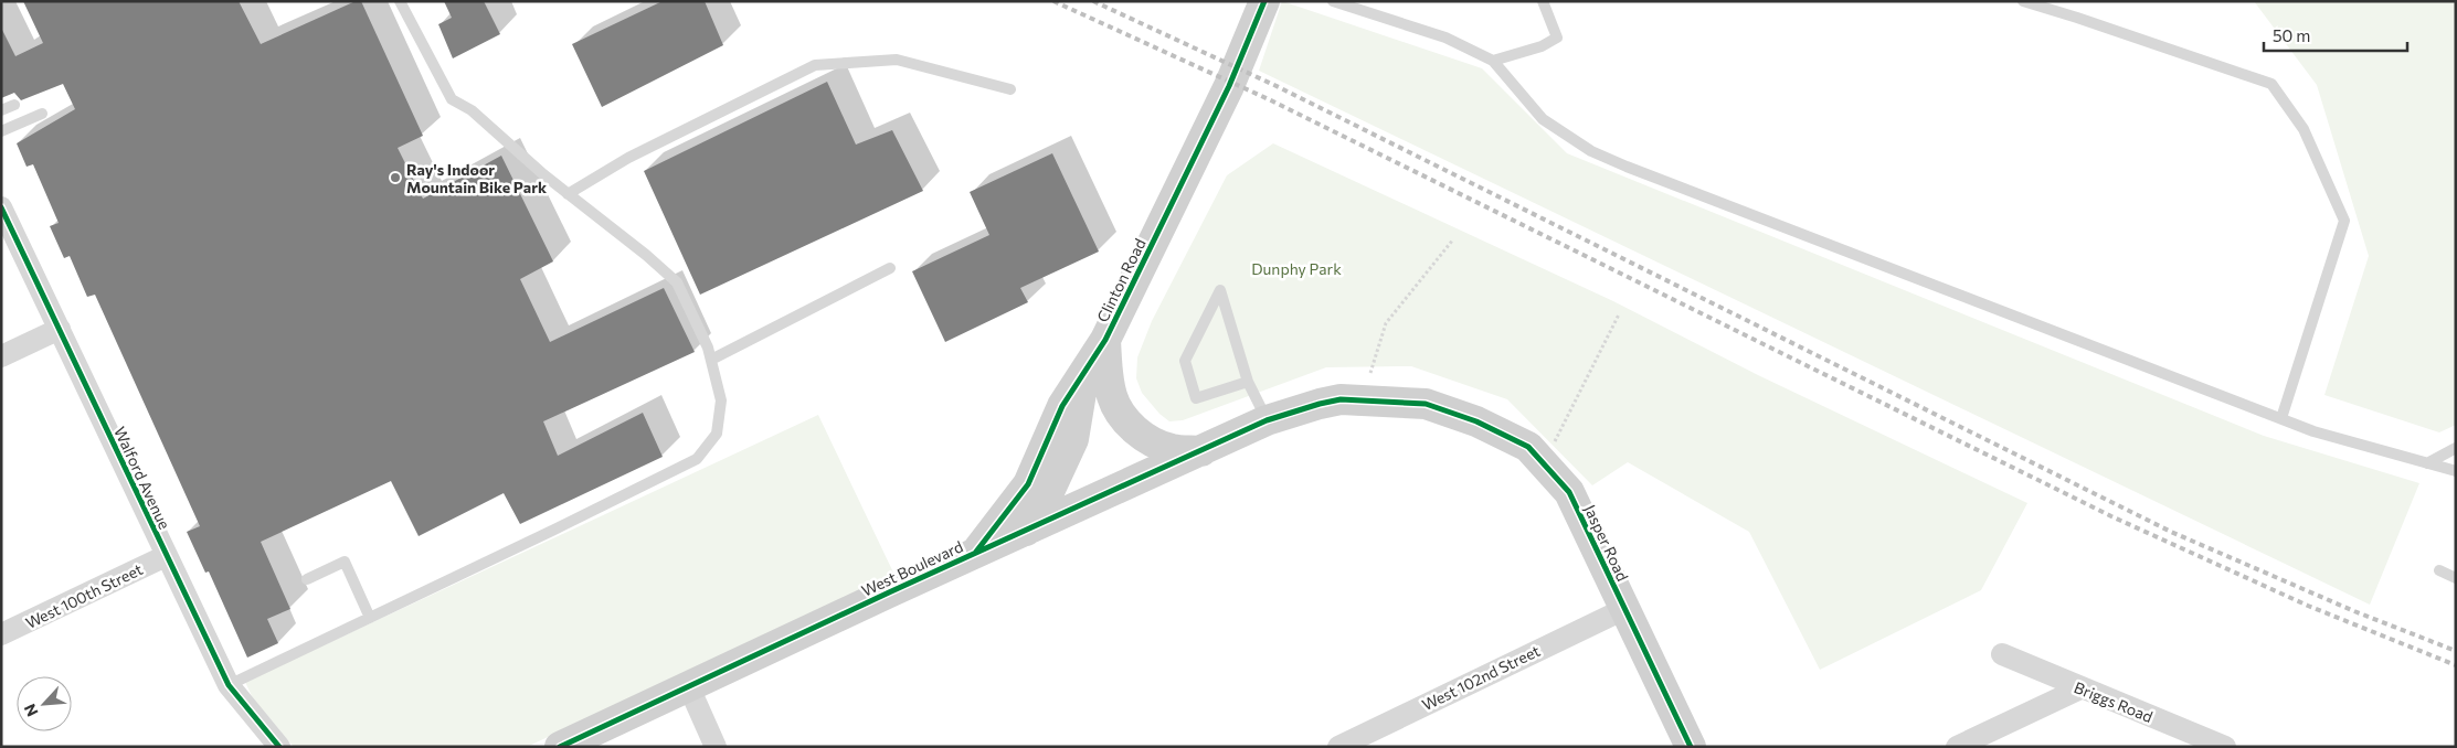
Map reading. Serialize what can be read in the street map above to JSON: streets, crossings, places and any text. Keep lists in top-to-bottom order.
{
  "streets": {
    "street": [
      "Clinton Road",
      "Walford Avenue",
      "Jasper Road",
      "West Boulevard",
      "West 100th Street",
      "West 102nd Street",
      "Briggs Road"
    ]
  },
  "crossings": [
    ["Clinton Road", "West Boulevard"],
    ["Walford Avenue", "West 100th Street"],
    ["Jasper Road", "West Boulevard"],
    ["Jasper Road", "West 102nd Street"]
  ],
  "parks": ["Dunphy Park"],
  "places": ["Ray's Indoor Mountain Bike Park"],
  "scale_bar": "50 m",
  "north": "bottom left"
}
